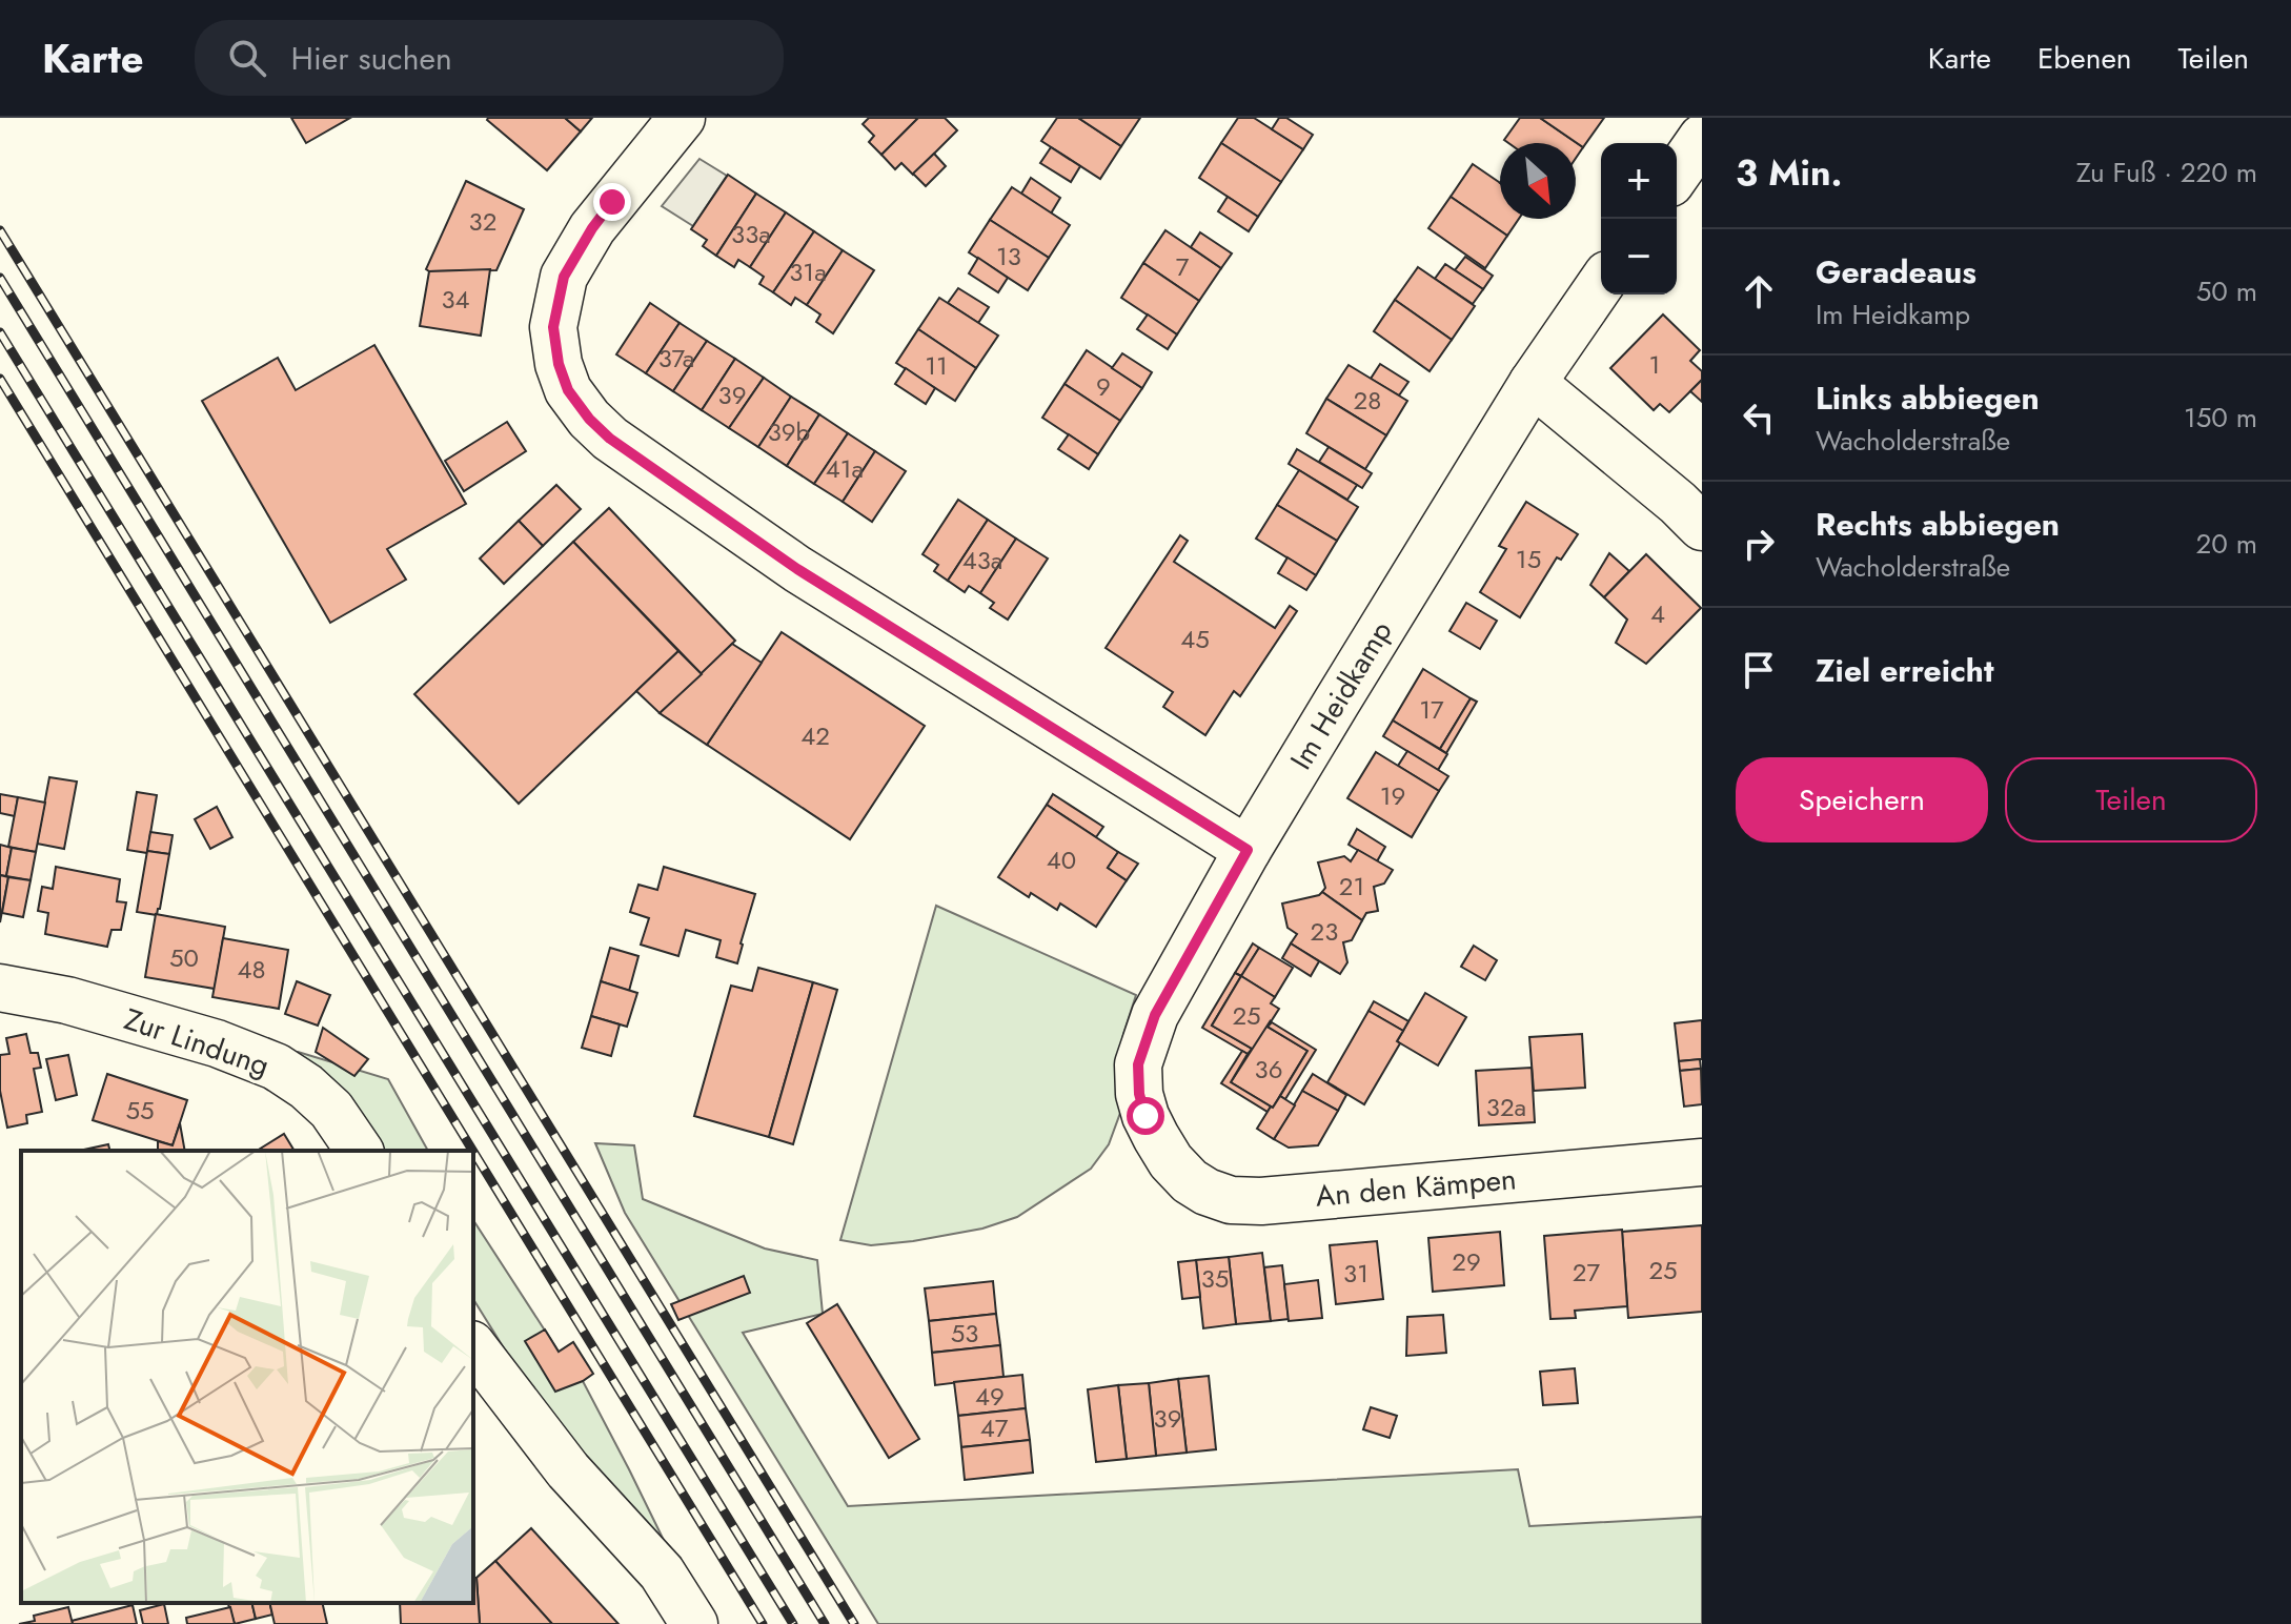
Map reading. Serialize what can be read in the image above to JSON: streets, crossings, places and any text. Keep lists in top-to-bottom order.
{
  "streets": {
    "street": ["Im Heidkamp", "Zur Lindung", "An den Kämpen"]
  },
  "crossings": [
    ["Im Heidkamp", "An den Kämpen"]
  ],
  "house_numbers": [
    "32",
    "33a",
    "13",
    "7",
    "31a",
    "34",
    "37a",
    "1",
    "11",
    "9",
    "39",
    "28",
    "39b",
    "41a",
    "15",
    "43a",
    "4",
    "45",
    "17",
    "42",
    "19",
    "40",
    "21",
    "23",
    "50",
    "48",
    "25",
    "36",
    "32a",
    "55",
    "29",
    "25",
    "27",
    "31",
    "35",
    "53",
    "49",
    "39",
    "47"
  ],
  "north": "bottom right",
  "page": {
    "header": "Karte",
    "search": "Hier suchen",
    "nav": ["Karte", "Ebenen", "Teilen"],
    "heading": ["3 Min.", "Zu Fuß · 220 m"],
    "map_buttons": ["+", "−"],
    "list": [
      ["Geradeaus", "Im Heidkamp", "50 m"],
      ["Links abbiegen", "Wacholderstraße", "150 m"],
      ["Rechts abbiegen", "Wacholderstraße", "20 m"],
      "Ziel erreicht"
    ],
    "buttons": ["Speichern", "Teilen"]
  }
}
